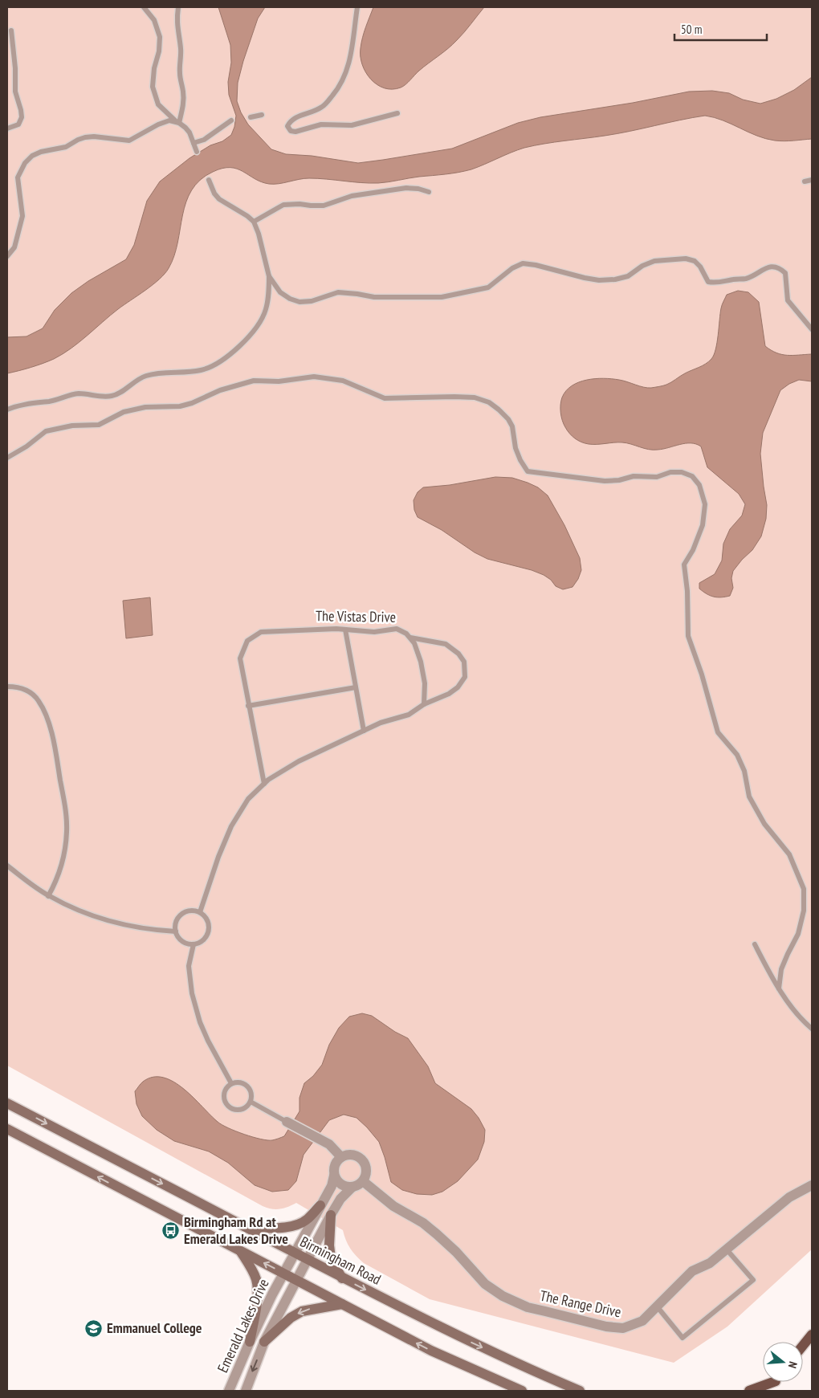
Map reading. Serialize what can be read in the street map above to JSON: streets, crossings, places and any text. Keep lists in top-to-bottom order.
{
  "streets": {
    "street": ["Birmingham Road", "The Range Drive", "Emerald Lakes Drive"],
    "lane": ["The Vistas Drive"]
  },
  "crossings": [
    ["Birmingham Road", "Emerald Lakes Drive"]
  ],
  "places": {
    "bus stop": ["Birmingham Rd at Emerald Lakes Drive"],
    "school or university": ["Emmanuel College"]
  },
  "scale_bar": "50 m",
  "north": "right"
}
